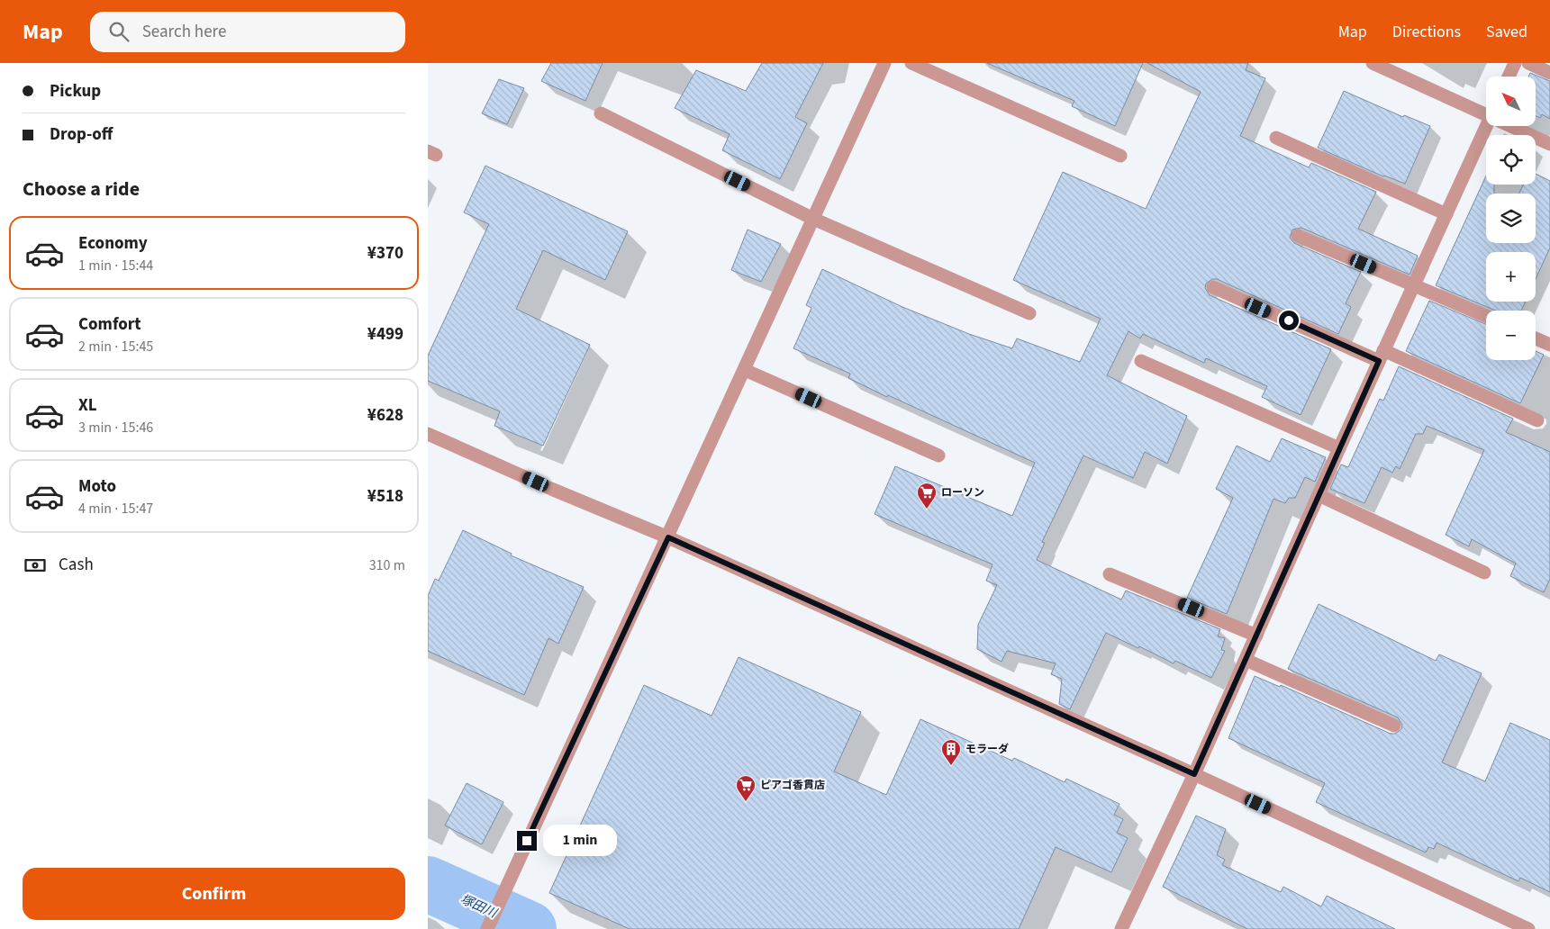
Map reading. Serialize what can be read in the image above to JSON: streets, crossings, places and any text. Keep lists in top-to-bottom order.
{
  "water": ["塚田川"],
  "places": {
    "supermarket": ["ローソン", "ピアゴ香貫店"],
    "building": ["モラーダ"]
  },
  "north": "top left",
  "page": {
    "header": "Map",
    "search": "Search here",
    "nav": ["Map", "Directions", "Saved"],
    "banner": ["Pickup", "Drop-off"],
    "map_buttons": ["+", "−"],
    "heading": "Choose a ride",
    "list": [
      {
        "name": "Economy",
        "note": "1 min · 15:44",
        "value": "¥370"
      },
      {
        "name": "Comfort",
        "note": "2 min · 15:45",
        "value": "¥499"
      },
      {
        "name": "XL",
        "note": "3 min · 15:46",
        "value": "¥628"
      },
      {
        "name": "Moto",
        "note": "4 min · 15:47",
        "value": "¥518"
      }
    ],
    "pay": ["Cash", "310 m"],
    "bubble": "1 min",
    "buttons": "Confirm"
  }
}
